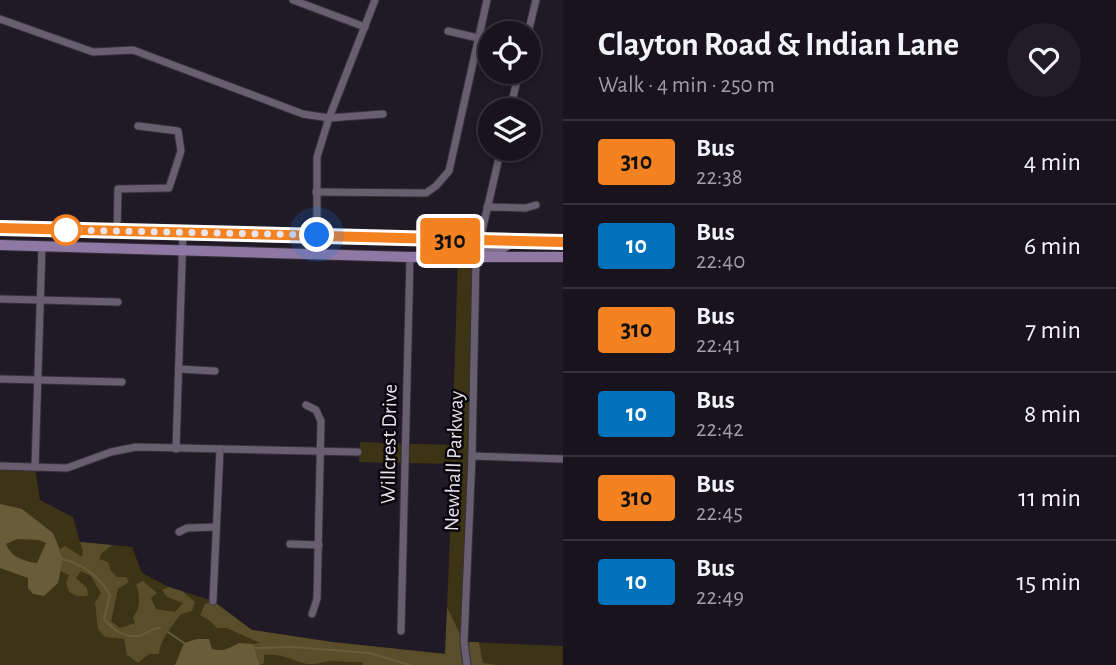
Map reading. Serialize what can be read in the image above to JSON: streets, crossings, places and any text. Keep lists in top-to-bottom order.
{
  "streets": {
    "street": ["Willcrest Drive", "Newhall Parkway"]
  },
  "lines": ["bus line 310"],
  "page": {
    "on_map": "310",
    "heading": ["Clayton Road & Indian Lane", "Walk · 4 min · 250 m"],
    "list": [
      {
        "mark": "310",
        "name": "Bus",
        "note": "22:38",
        "value": "4 min"
      },
      {
        "mark": "10",
        "name": "Bus",
        "note": "22:40",
        "value": "6 min"
      },
      {
        "mark": "310",
        "name": "Bus",
        "note": "22:41",
        "value": "7 min"
      },
      {
        "mark": "10",
        "name": "Bus",
        "note": "22:42",
        "value": "8 min"
      },
      {
        "mark": "310",
        "name": "Bus",
        "note": "22:45",
        "value": "11 min"
      },
      {
        "mark": "10",
        "name": "Bus",
        "note": "22:49",
        "value": "15 min"
      }
    ]
  }
}
